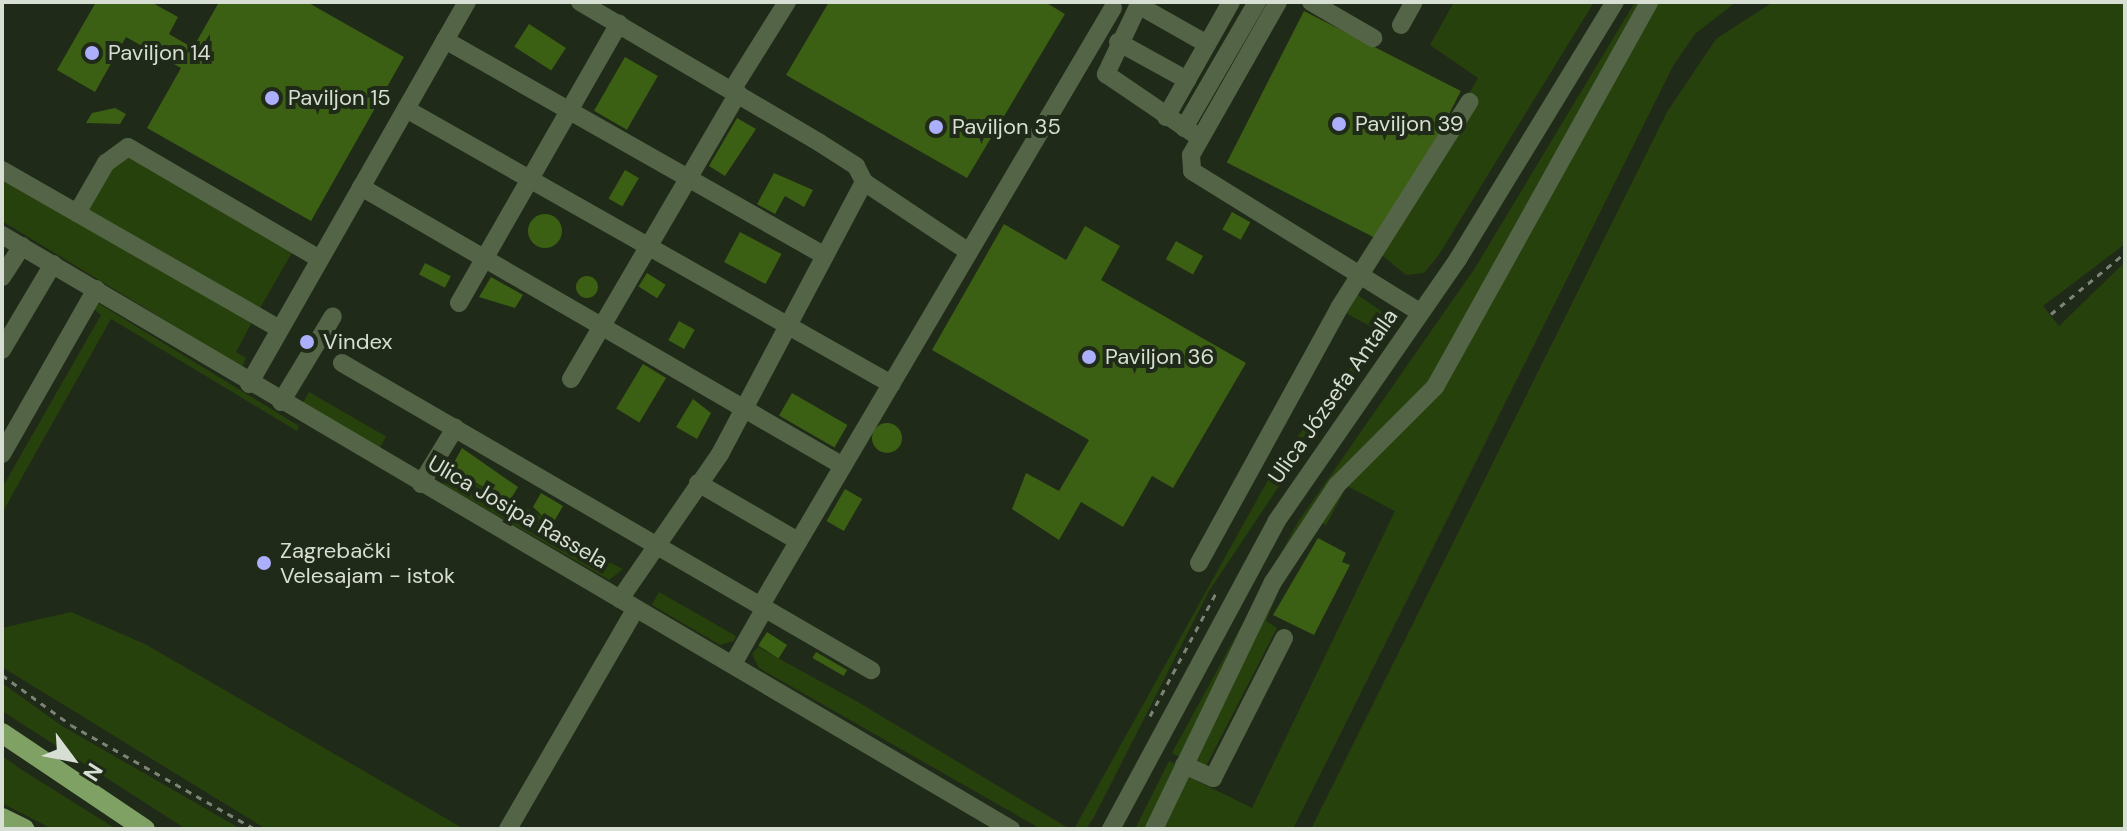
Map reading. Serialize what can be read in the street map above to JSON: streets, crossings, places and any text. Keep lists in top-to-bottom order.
{
  "streets": {
    "street": ["Ulica Józsefa Antalla", "Ulica Josipa Rassela"]
  },
  "places": [
    "Paviljon 14",
    "Paviljon 15",
    "Paviljon 39",
    "Paviljon 35",
    "Vindex",
    "Paviljon 36",
    "Zagrebački Velesajam - istok"
  ],
  "north": "bottom right"
}
